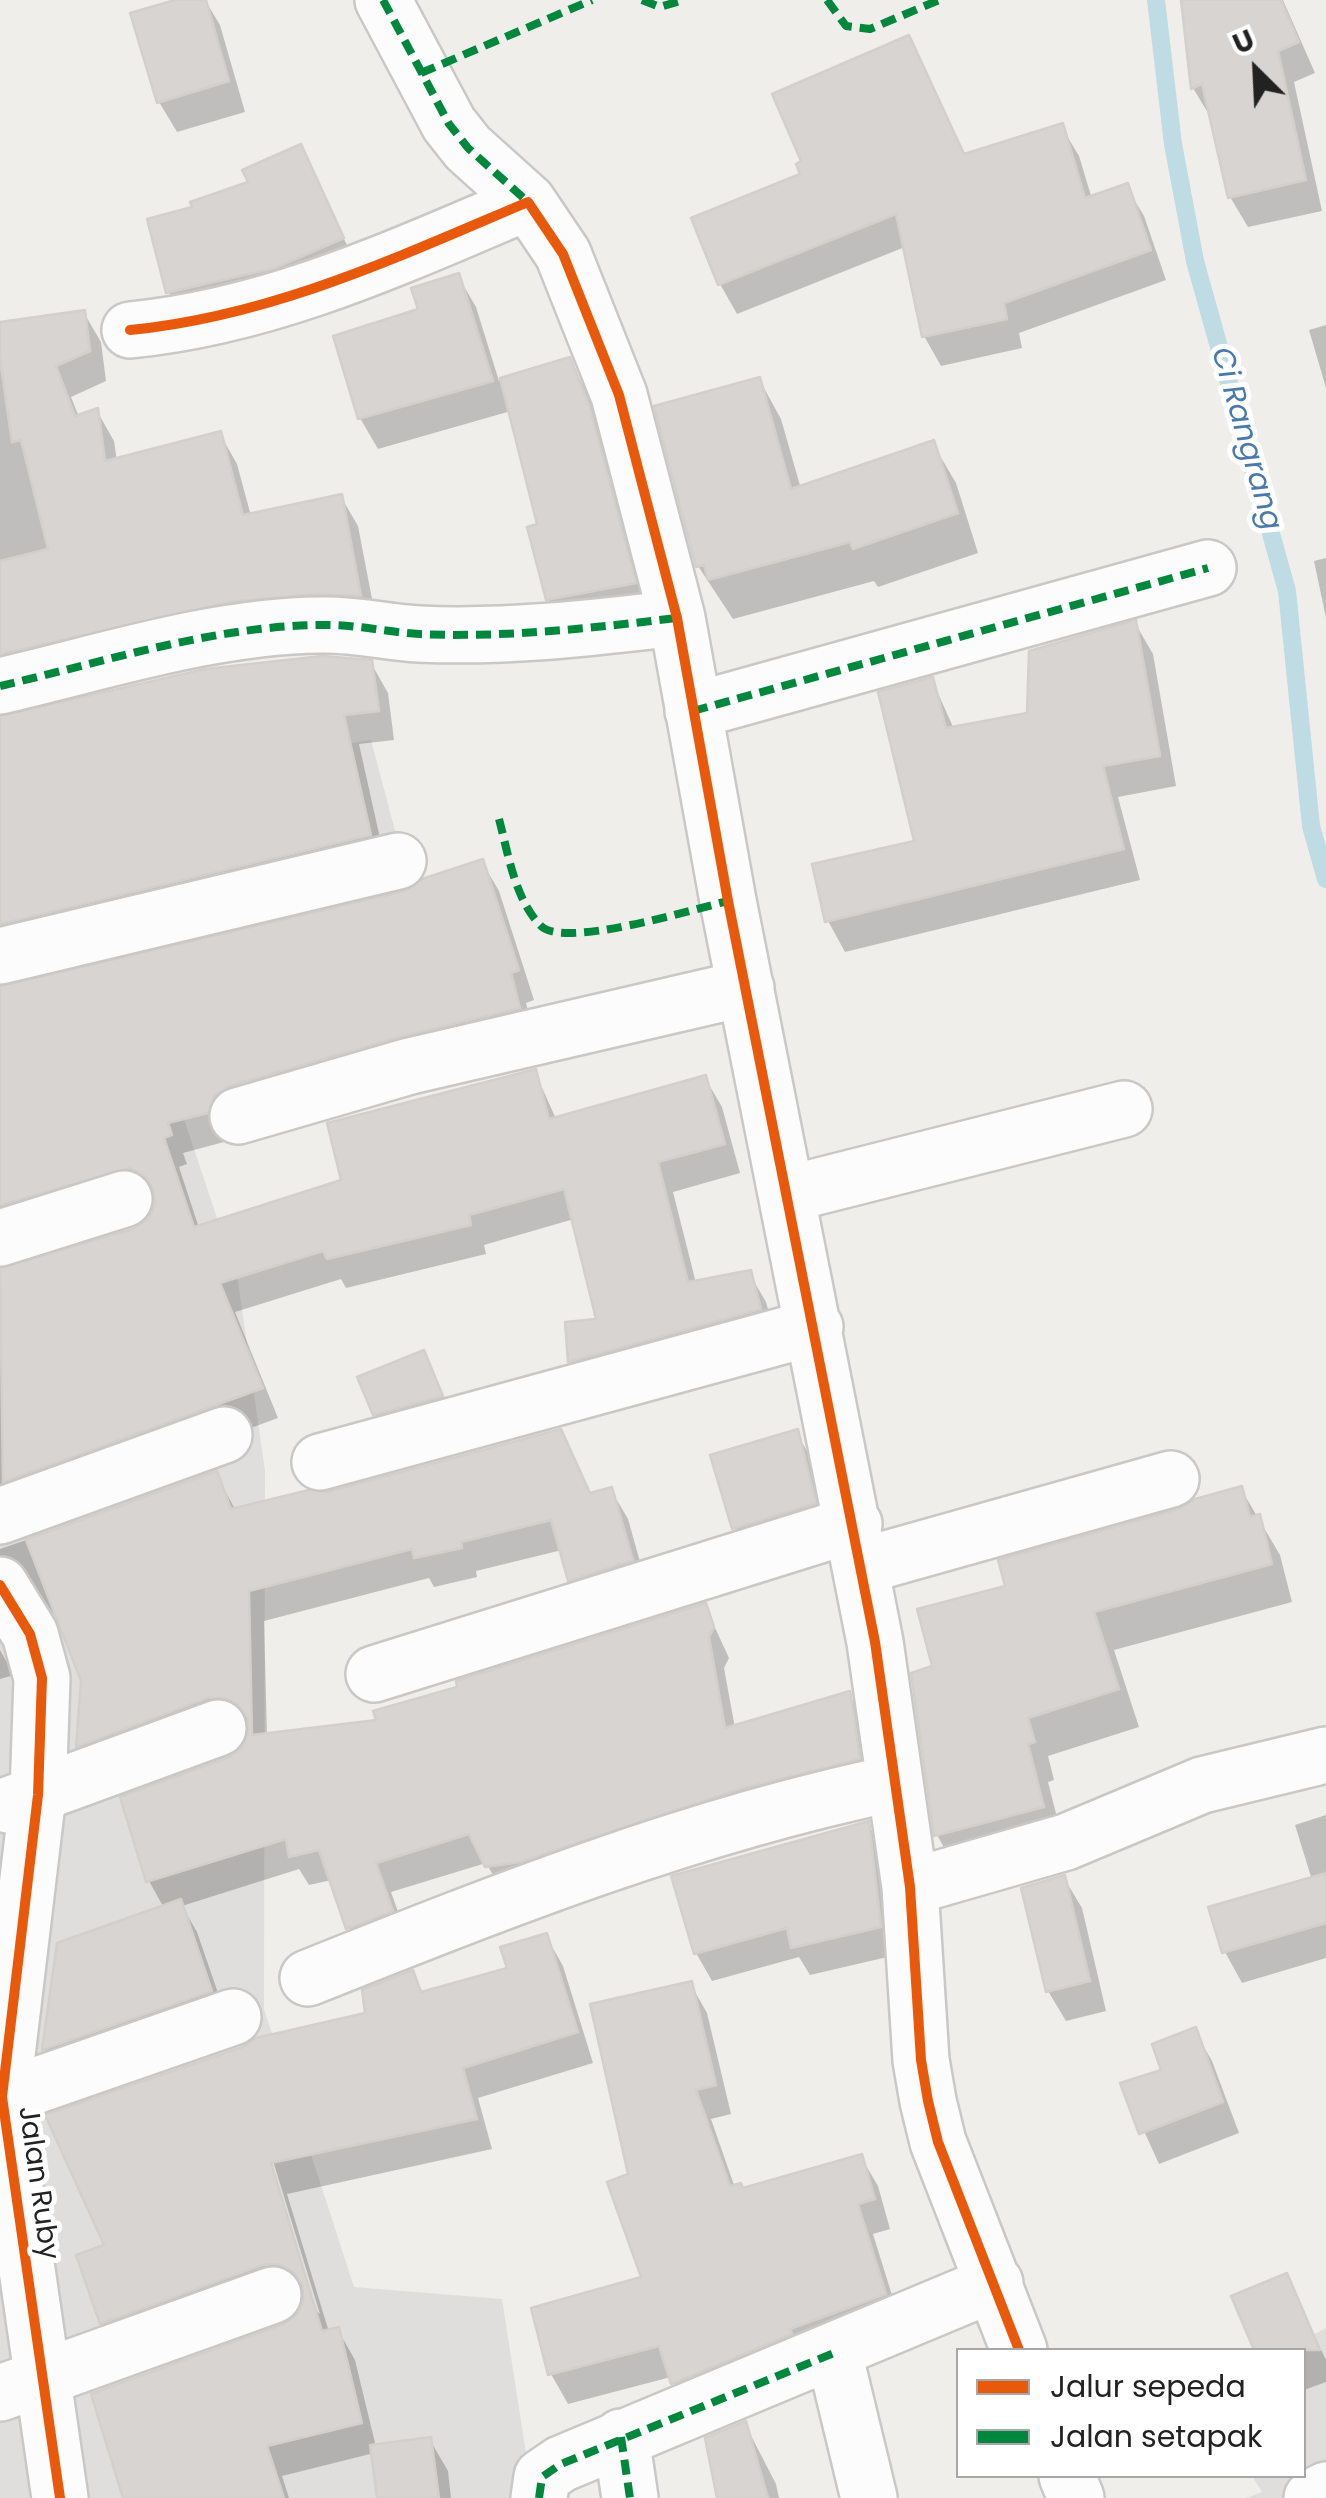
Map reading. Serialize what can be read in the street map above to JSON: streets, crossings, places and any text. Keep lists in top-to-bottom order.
{
  "streets": {
    "street": ["Jalan Ruby"]
  },
  "water": ["Ci Rangrang"],
  "legend": ["Jalur sepeda", "Jalan setapak"],
  "north": "top left"
}
